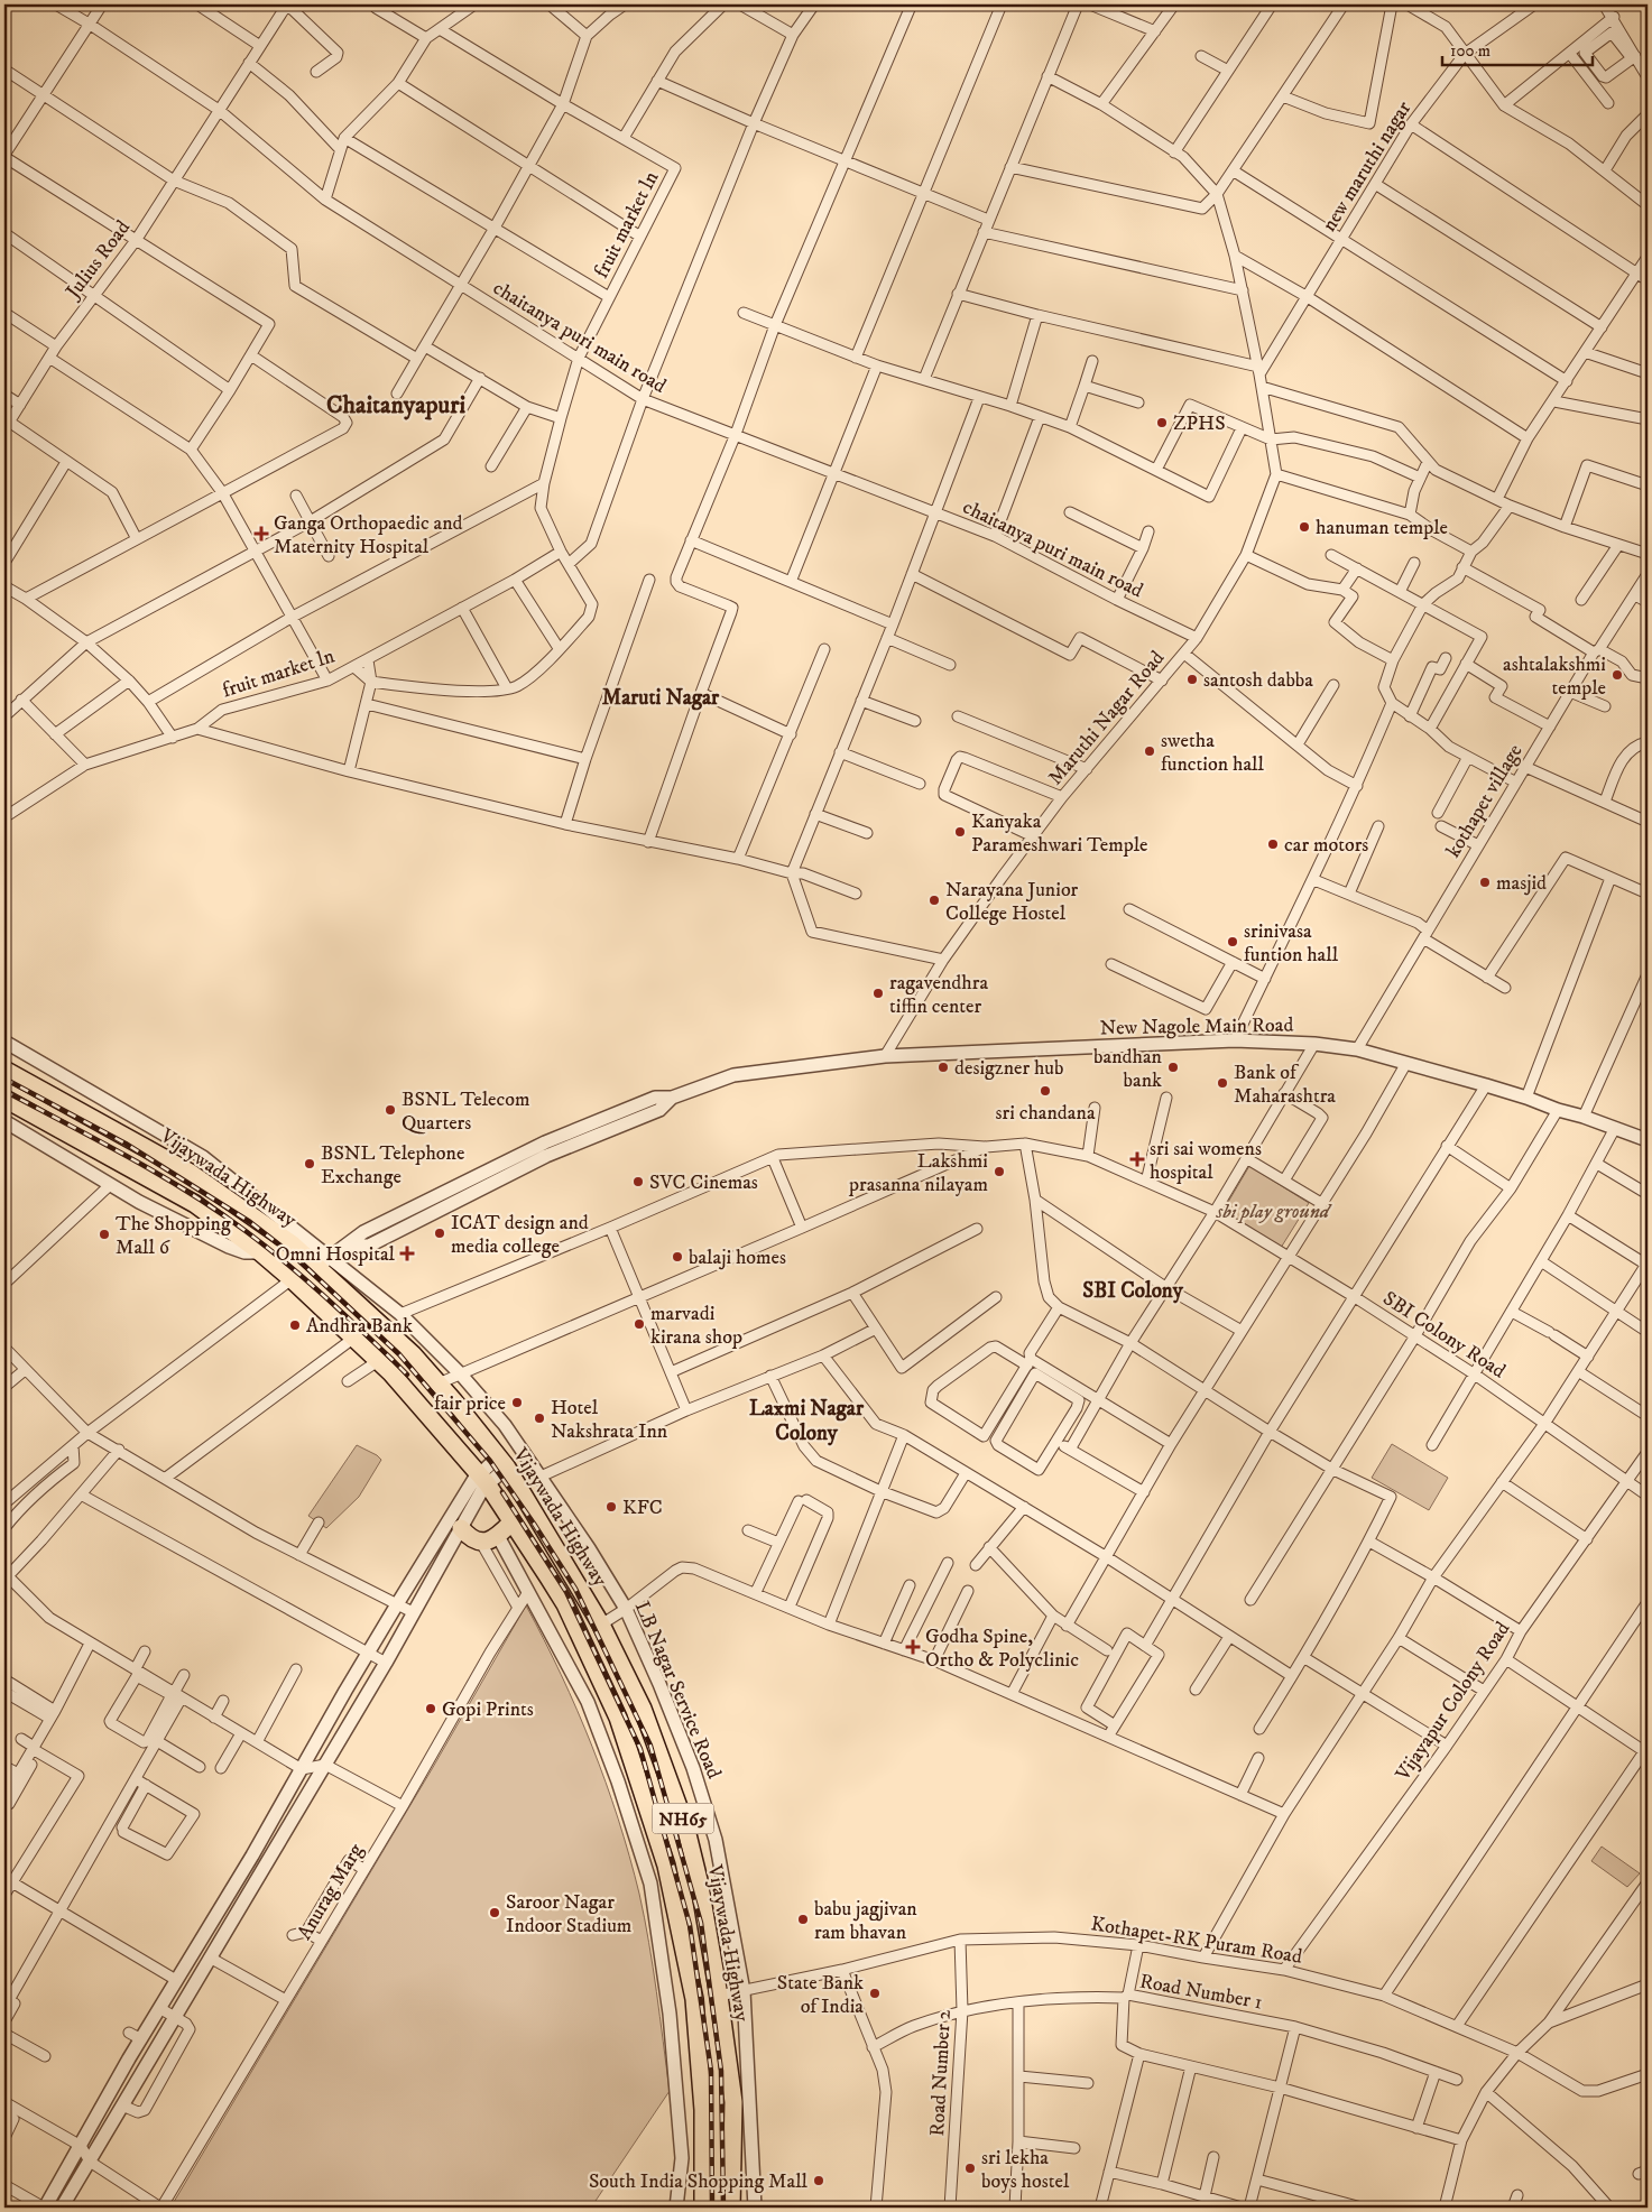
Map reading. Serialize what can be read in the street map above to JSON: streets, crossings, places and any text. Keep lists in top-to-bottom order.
{
  "streets": {
    "highway": ["Vijaywada Highway", "NH65"],
    "street": [
      "new maruthi nagar",
      "fruit market ln",
      "Julius Road",
      "chaitanya puri main road",
      "Maruthi Nagar Road",
      "kothapet village",
      "New Nagole Main Road",
      "SBI Colony Road",
      "LB Nagar Service Road",
      "Vijayapur Colony Road",
      "Anurag Marg",
      "Kothapet-RK Puram Road",
      "Road Number 1",
      "Road Number 2"
    ]
  },
  "crossings": [
    ["new maruthi nagar", "Maruthi Nagar Road"],
    ["fruit market ln", "chaitanya puri main road"],
    ["Julius Road", "chaitanya puri main road"],
    ["chaitanya puri main road", "Maruthi Nagar Road"],
    ["Maruthi Nagar Road", "New Nagole Main Road"],
    ["kothapet village", "New Nagole Main Road"],
    ["New Nagole Main Road", "Vijaywada Highway"],
    ["New Nagole Main Road", "LB Nagar Service Road"],
    ["Vijaywada Highway", "LB Nagar Service Road"],
    ["Vijaywada Highway", "Kothapet-RK Puram Road"],
    ["SBI Colony Road", "Vijayapur Colony Road"],
    ["LB Nagar Service Road", "Kothapet-RK Puram Road"],
    ["Vijayapur Colony Road", "Kothapet-RK Puram Road"],
    ["Kothapet-RK Puram Road", "Road Number 2"],
    ["Road Number 1", "Road Number 2"]
  ],
  "districts": [
    "Chaitanyapuri",
    "Maruti Nagar",
    "SBI Colony",
    "Laxmi Nagar Colony"
  ],
  "parks": ["sbi play ground"],
  "places": {
    "other": [
      "ZPHS",
      "hanuman temple",
      "ashtalakshmi temple",
      "santosh dabba",
      "swetha function hall",
      "Kanyaka Parameshwari Temple",
      "car motors",
      "masjid",
      "Narayana Junior College Hostel",
      "srinivasa funtion hall",
      "ragavendhra tiffin center",
      "desigzner hub",
      "bandhan bank",
      "Bank of Maharashtra",
      "sri chandana",
      "BSNL Telecom Quarters",
      "BSNL Telephone Exchange",
      "Lakshmi prasanna nilayam",
      "SVC Cinemas",
      "ICAT design and media college",
      "The Shopping Mall 6",
      "balaji homes",
      "marvadi kirana shop",
      "Andhra Bank",
      "fair price",
      "Hotel Nakshrata Inn",
      "KFC",
      "Gopi Prints",
      "Saroor Nagar Indoor Stadium",
      "babu jagjivan ram bhavan",
      "State Bank of India",
      "sri lekha boys hostel",
      "South India Shopping Mall"
    ],
    "health": [
      "Ganga Orthopaedic and Maternity Hospital",
      "sri sai womens hospital",
      "Omni Hospital",
      "Godha Spine, Ortho & Polyclinic"
    ]
  },
  "scale_bar": "100 m"
}
